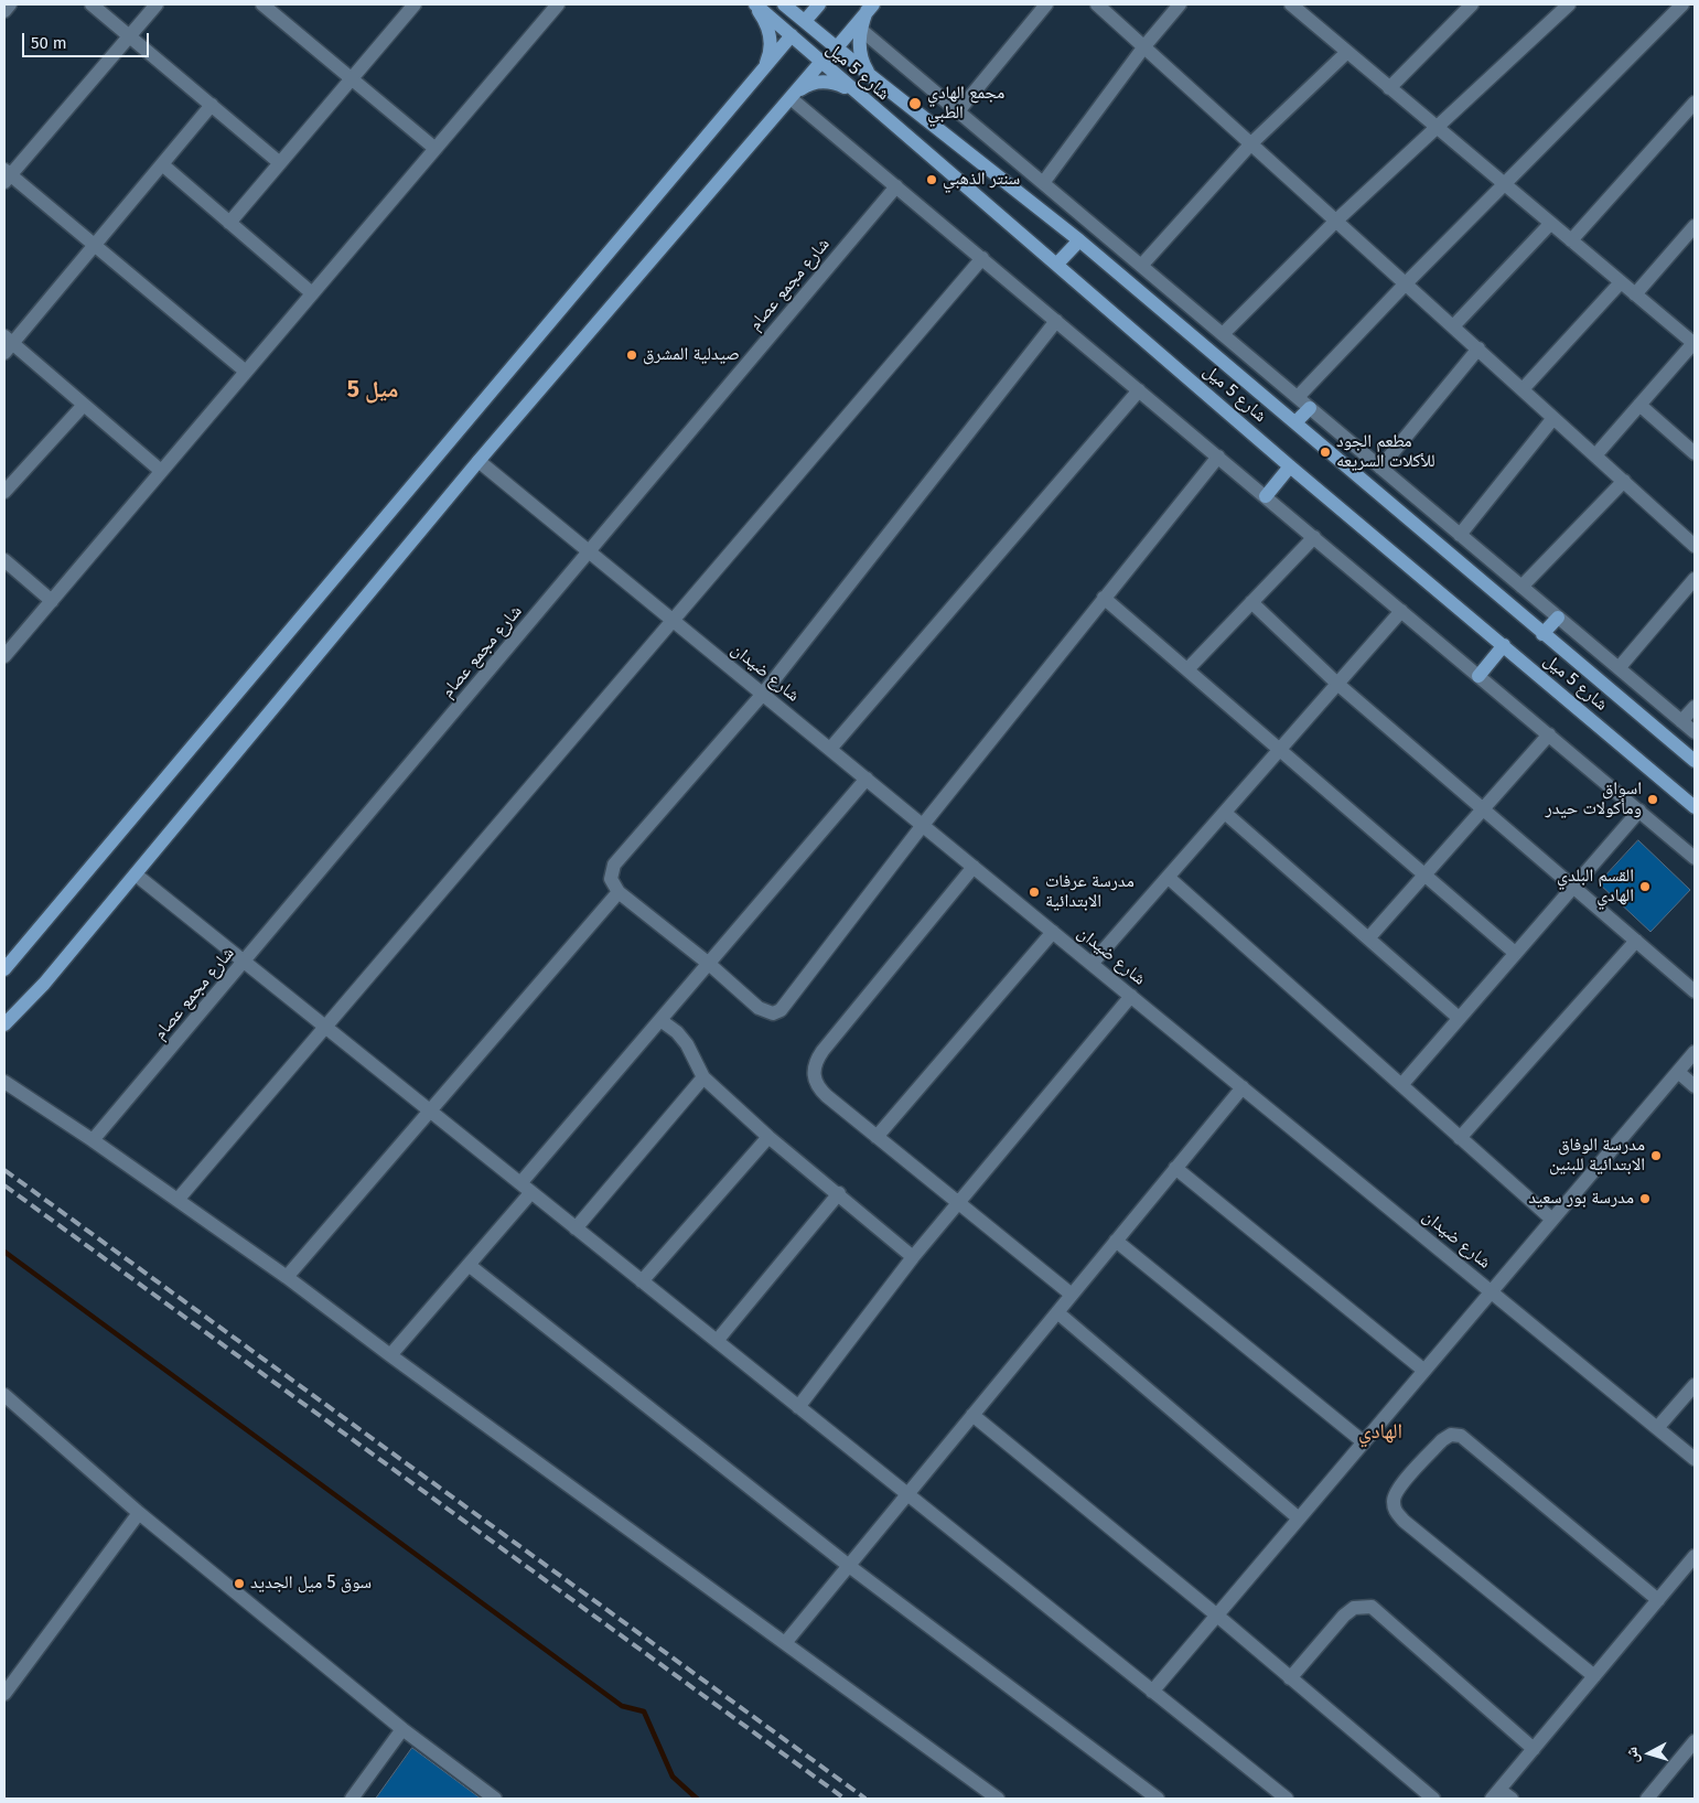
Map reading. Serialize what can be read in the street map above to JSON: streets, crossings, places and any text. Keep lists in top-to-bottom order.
{
  "streets": {
    "main road": ["شارع 5 ميل"],
    "street": ["شارع مجمع عصام", "شارع ضيدان"]
  },
  "crossings": [
    ["شارع مجمع عصام", "شارع ضيدان"]
  ],
  "districts": ["5 ميل", "الهادي"],
  "places": [
    "مجمع الهادي الطبي",
    "سنتر الذهبي",
    "صيدلية المشرق",
    "مطعم الجود للأكلات السريعه",
    "اسواق ومأكولات حيدر",
    "القسم البلدي الهادي",
    "مدرسة عرفات الابتدائية",
    "مدرسة الوفاق الابتدائية للبنين",
    "مدرسة بور سعيد",
    "سوق 5 ميل الجديد"
  ],
  "scale_bar": "50 m",
  "north": "left"
}
